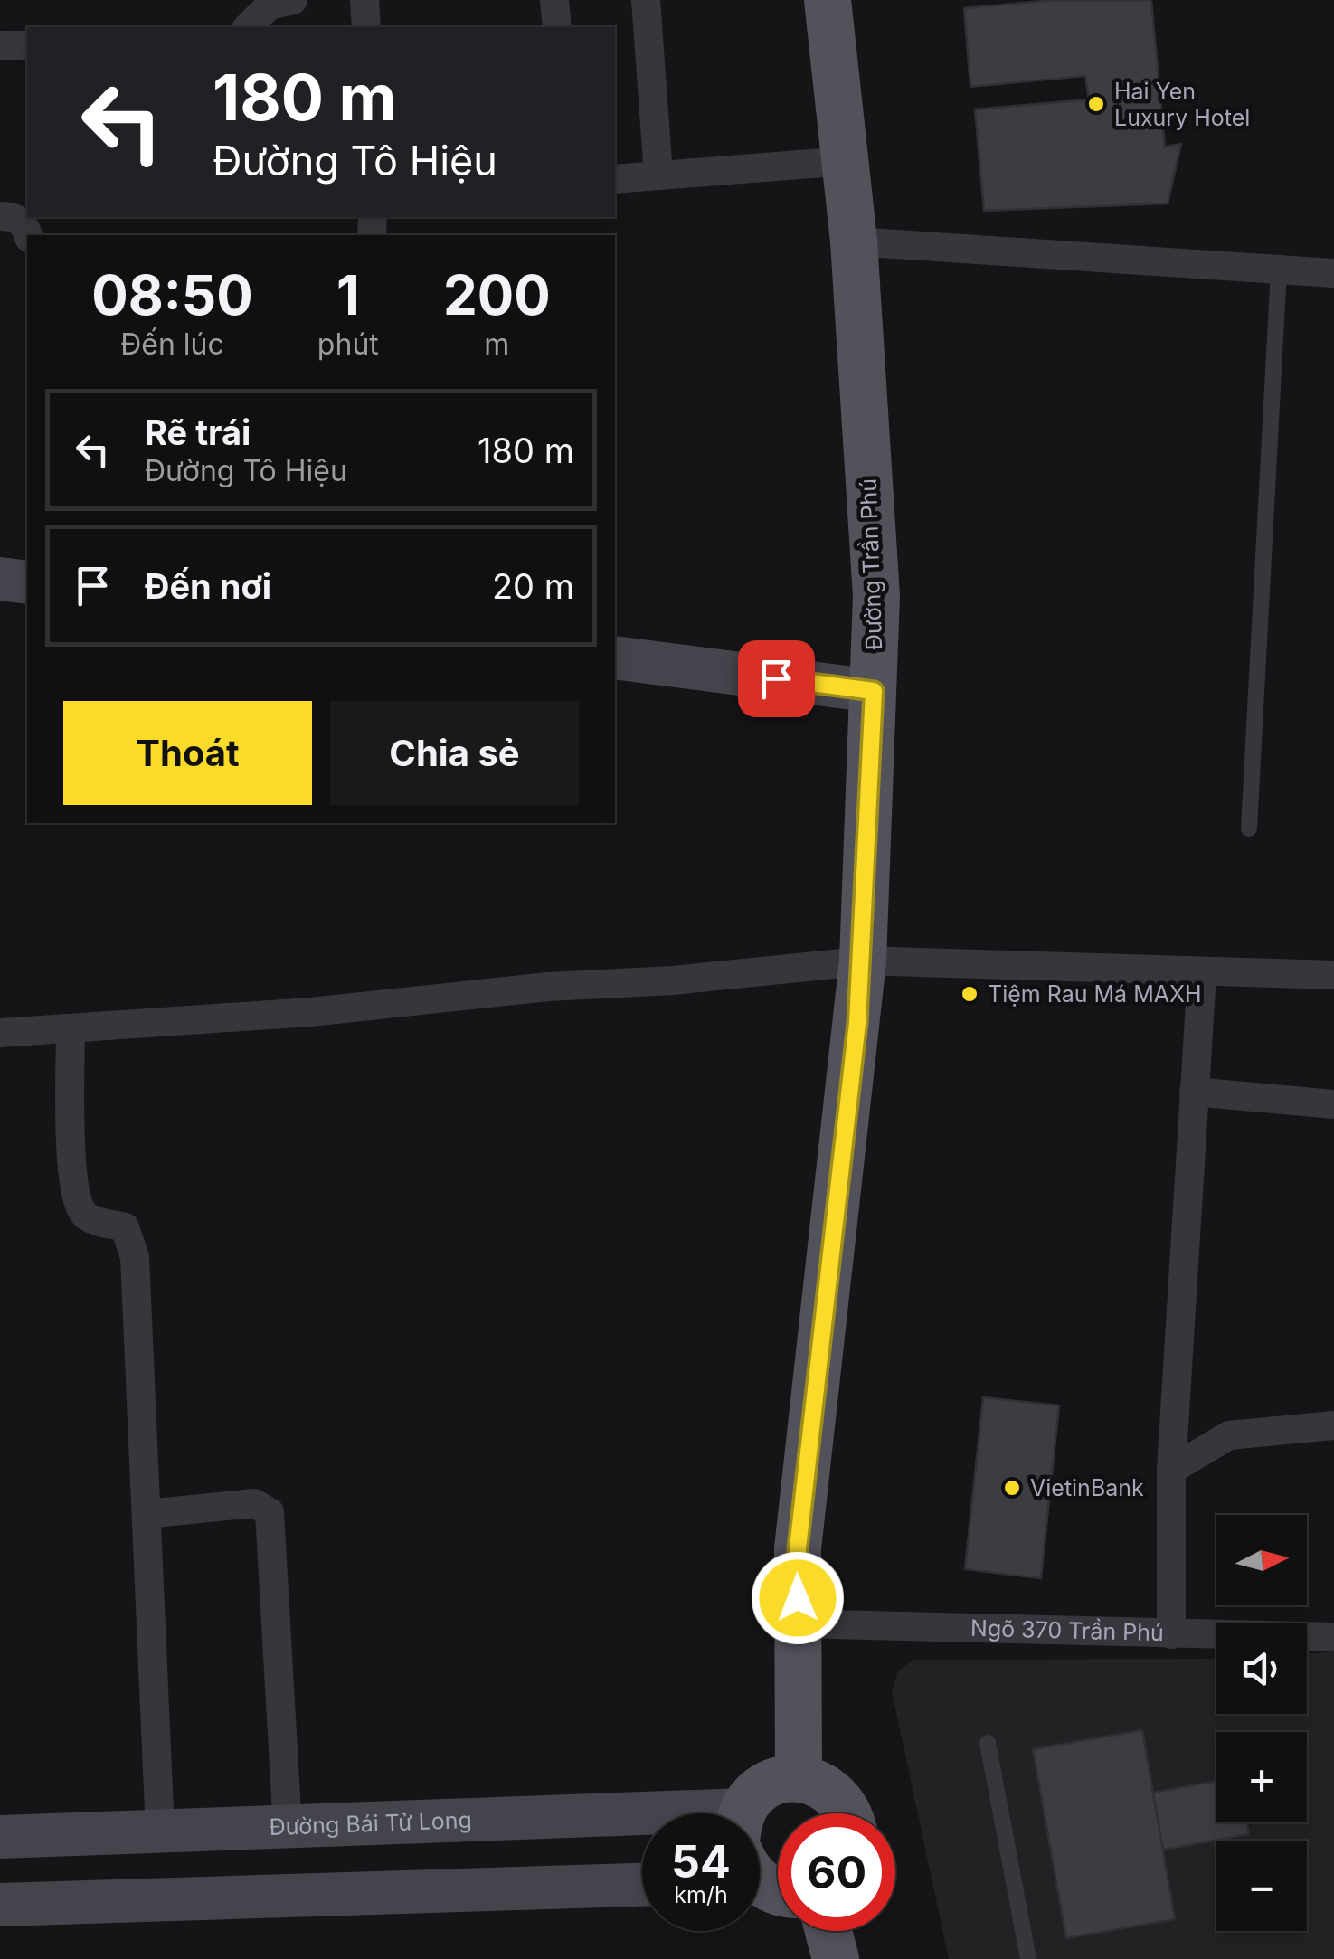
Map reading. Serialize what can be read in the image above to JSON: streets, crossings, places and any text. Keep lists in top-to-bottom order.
{
  "streets": {
    "main road": ["Đường Trần Phú"],
    "street": ["Ngõ 370 Trần Phú", "Đường Bái Tử Long"]
  },
  "crossings": [
    ["Đường Trần Phú", "Ngõ 370 Trần Phú"]
  ],
  "places": ["Hai Yen Luxury Hotel", "Tiệm Rau Má MAXH", "VietinBank"],
  "north": "right",
  "page": {
    "turn": ["180 m", "Đường Tô Hiệu"],
    "eta": [
      "08:50",
      "Đến lúc",
      "1",
      "phút",
      "200",
      "m"
    ],
    "list": [
      {
        "name": "Rẽ trái",
        "note": "Đường Tô Hiệu",
        "value": "180 m"
      },
      {
        "name": "Đến nơi",
        "value": "20 m"
      }
    ],
    "buttons": ["Thoát", "Chia sẻ"],
    "map_buttons": ["+", "−"],
    "speed": "54 km/h",
    "limit": "60"
  }
}
